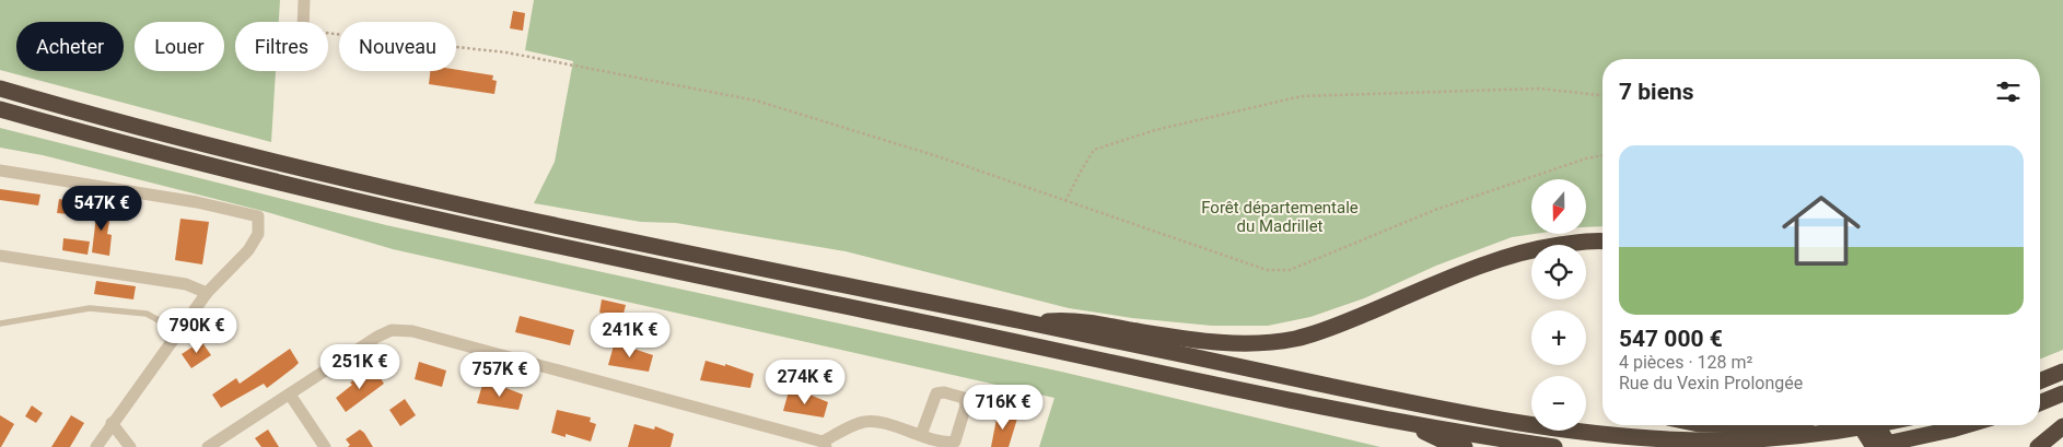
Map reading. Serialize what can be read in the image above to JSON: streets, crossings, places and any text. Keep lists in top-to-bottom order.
{
  "parks": ["Forêt départementale du Madrillet"],
  "north": "bottom",
  "page": {
    "chip": [
      "Acheter",
      "Louer",
      "Filtres",
      "Nouveau"
    ],
    "heading": "7 biens",
    "list": [
      {
        "name": "547 000 €",
        "note": "4 pièces · 128 m² · Rue du Vexin Prolongée"
      }
    ],
    "map_buttons": ["+", "−"],
    "price": [
      "547K €",
      "790K €",
      "241K €",
      "251K €",
      "757K €",
      "274K €",
      "716K €"
    ]
  }
}
